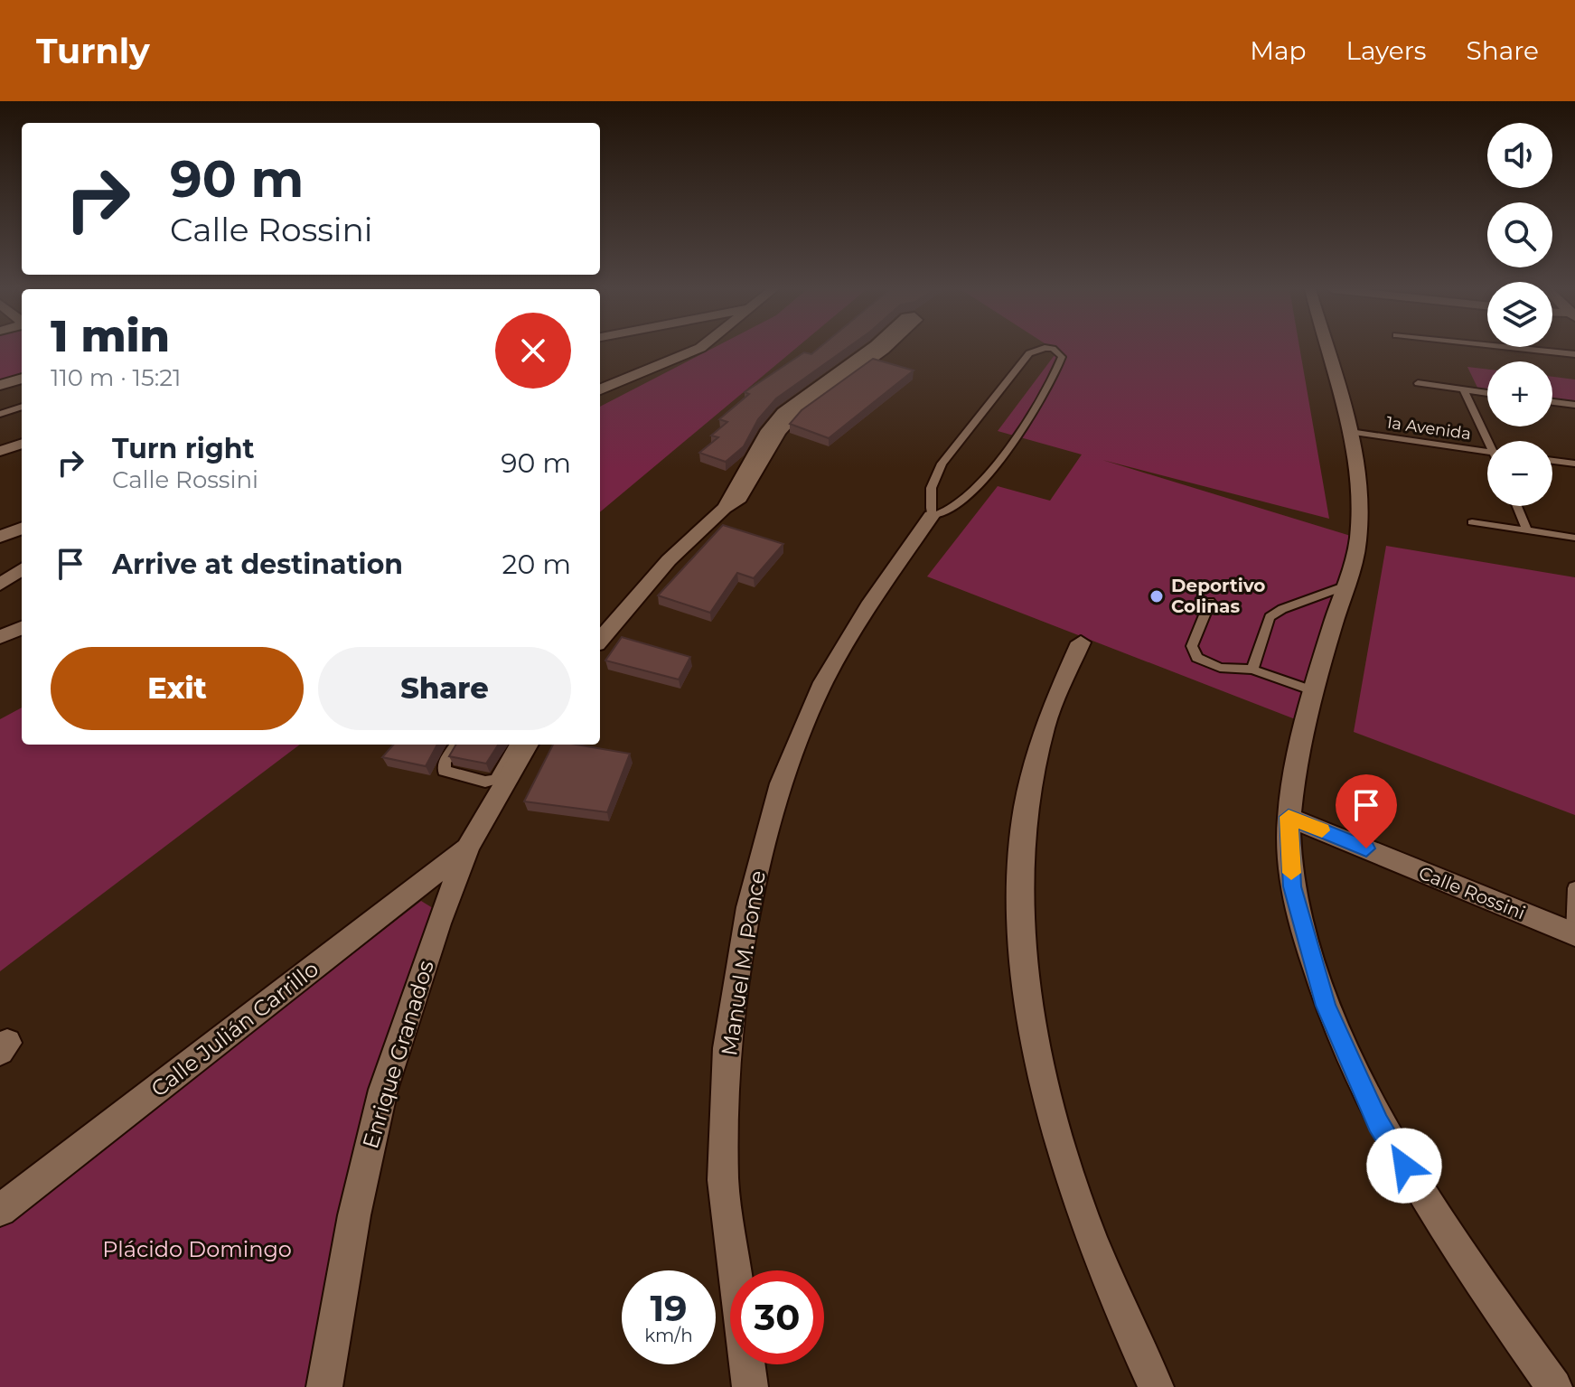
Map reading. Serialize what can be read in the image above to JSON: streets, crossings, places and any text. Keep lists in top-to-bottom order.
{
  "streets": {
    "street": [
      "Calle Rossini",
      "Manuel M. Ponce",
      "Calle Julián Carrillo",
      "Enrique Granados"
    ],
    "lane": ["1a Avenida"]
  },
  "crossings": [
    ["Calle Julián Carrillo", "Enrique Granados"]
  ],
  "parks": ["Plácido Domingo"],
  "places": ["Deportivo Colinas"],
  "page": {
    "header": "Turnly",
    "nav": ["Map", "Layers", "Share"],
    "map_buttons": ["+", "−"],
    "turn": ["90 m", "Calle Rossini"],
    "heading": ["1 min", "110 m · 15:21"],
    "list": [
      {
        "name": "Turn right",
        "note": "Calle Rossini",
        "value": "90 m"
      },
      {
        "name": "Arrive at destination",
        "value": "20 m"
      }
    ],
    "buttons": ["Exit", "Share"],
    "speed": "19 km/h",
    "limit": "30"
  }
}
